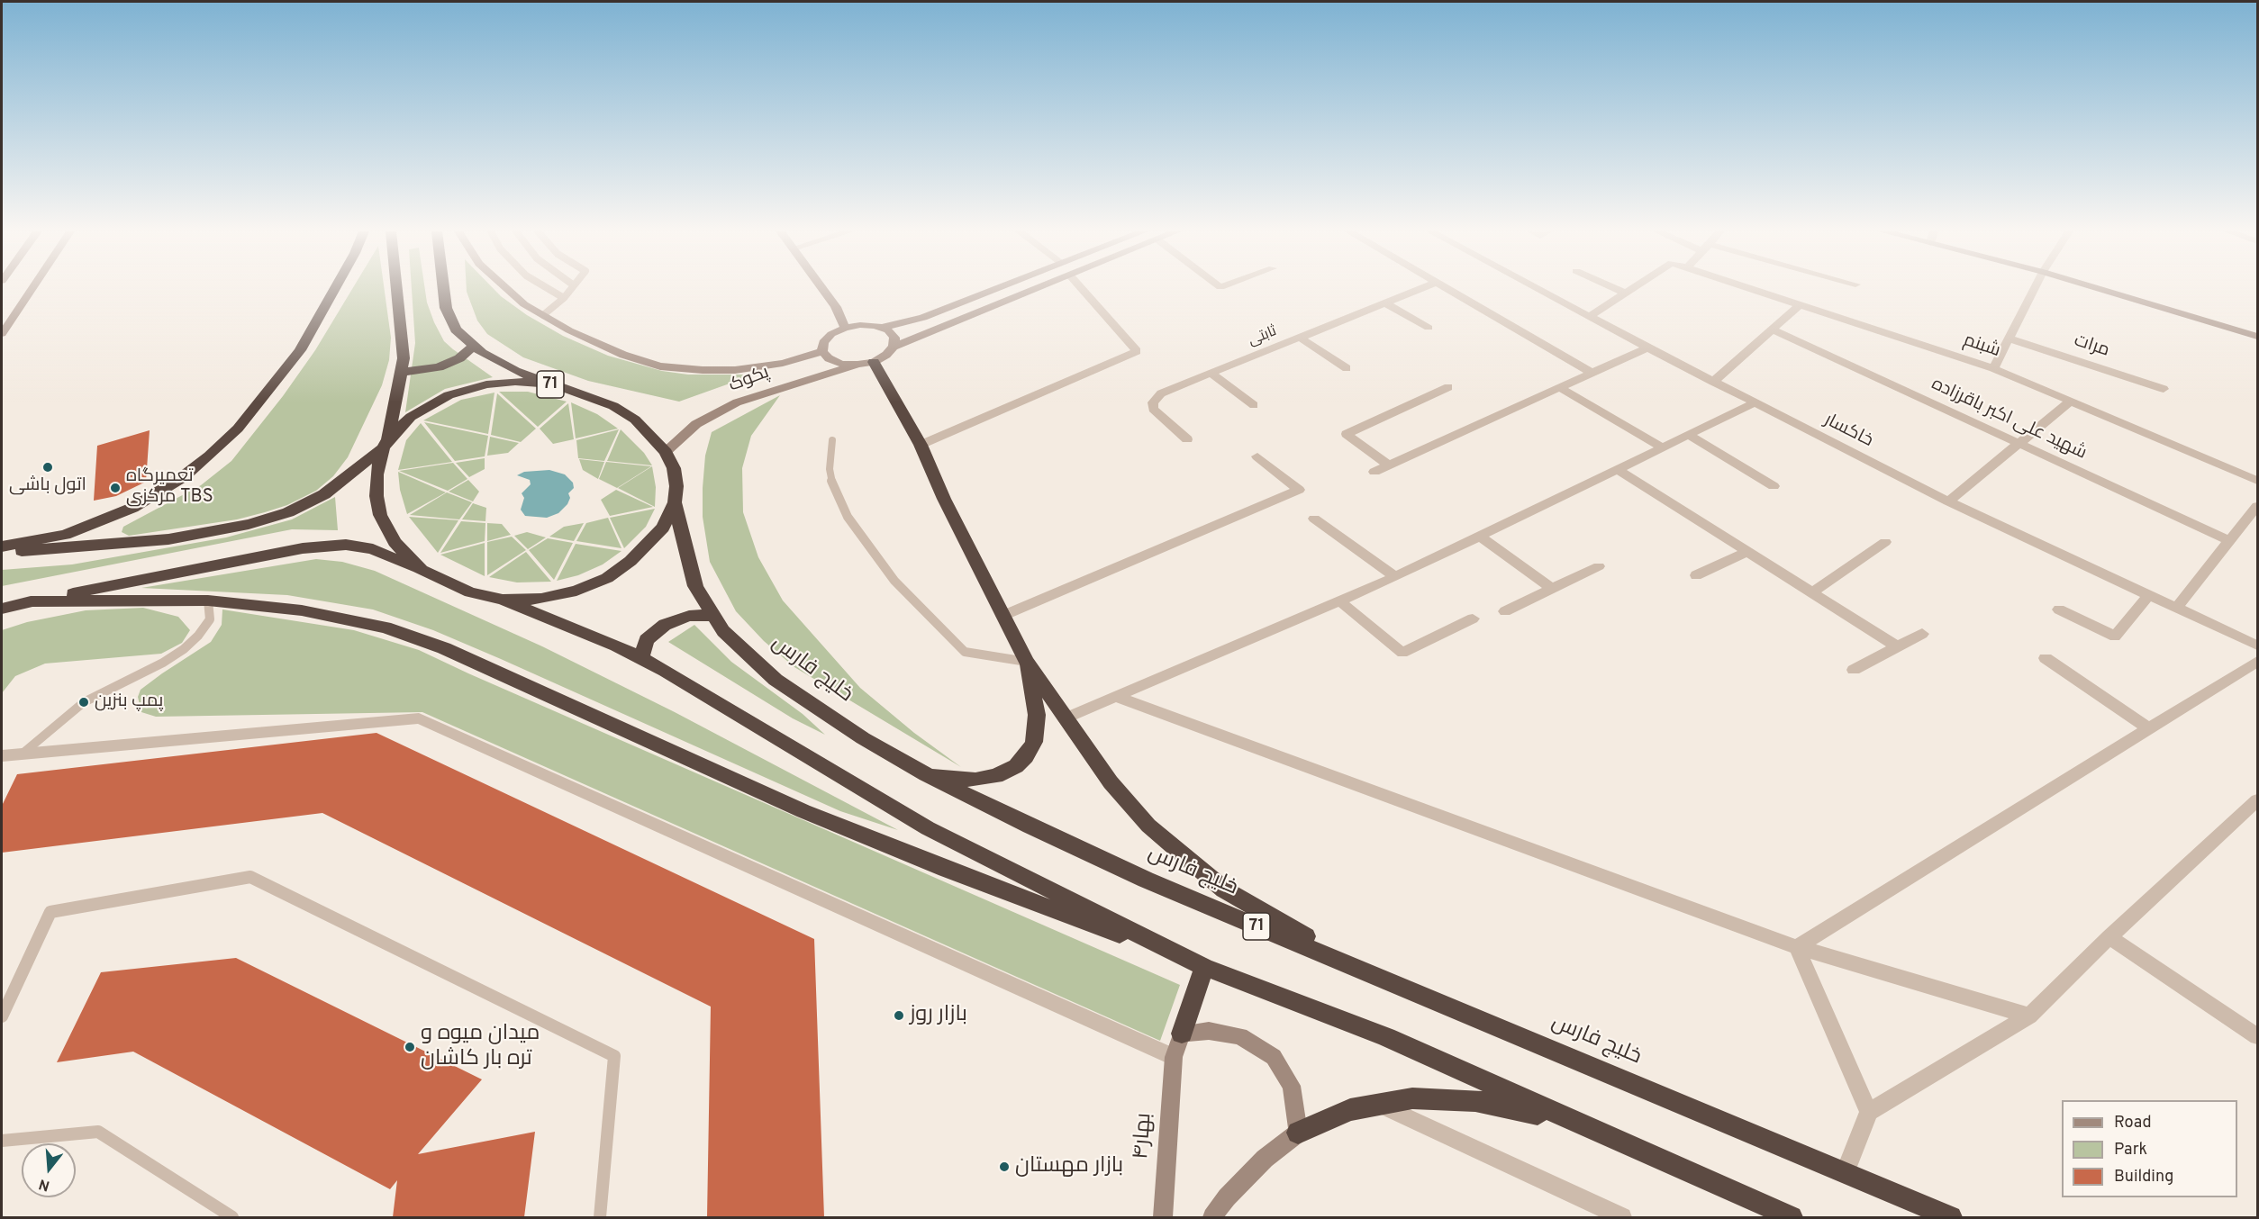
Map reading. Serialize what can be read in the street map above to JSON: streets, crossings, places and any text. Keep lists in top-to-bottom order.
{
  "streets": {
    "highway": ["71", "خلیج فارس"],
    "street": [
      "ثابتی",
      "شبنم",
      "مرات",
      "پکوک",
      "شهید علی اکبر باقرزاده",
      "خاکسار",
      "بهار۴"
    ]
  },
  "crossings": [
    ["پکوک", "71"],
    ["71", "خلیج فارس"]
  ],
  "places": [
    "اتول باشی",
    "تعمیرگاه مرکزی TBS",
    "پمپ بنزین",
    "بازار روز",
    "میدان میوه و تره بار کاشان",
    "بازار مهستان"
  ],
  "legend": ["Road", "Park", "Building"],
  "north": "bottom"
}
